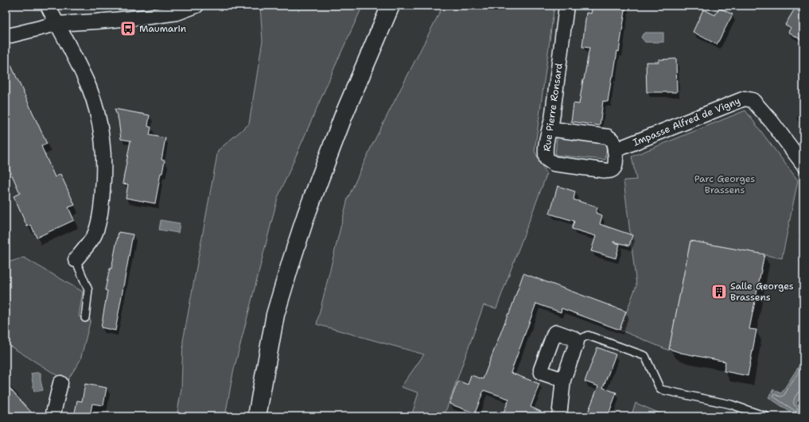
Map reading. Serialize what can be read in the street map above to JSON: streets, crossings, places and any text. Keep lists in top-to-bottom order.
{
  "streets": {
    "street": ["Rue Pierre Ronsard", "Impasse Alfred de Vigny"]
  },
  "crossings": [
    ["Rue Pierre Ronsard", "Impasse Alfred de Vigny"]
  ],
  "parks": ["Parc Georges Brassens"],
  "places": {
    "bus stop": ["Maumarin"],
    "building": ["Salle Georges Brassens"]
  }
}
